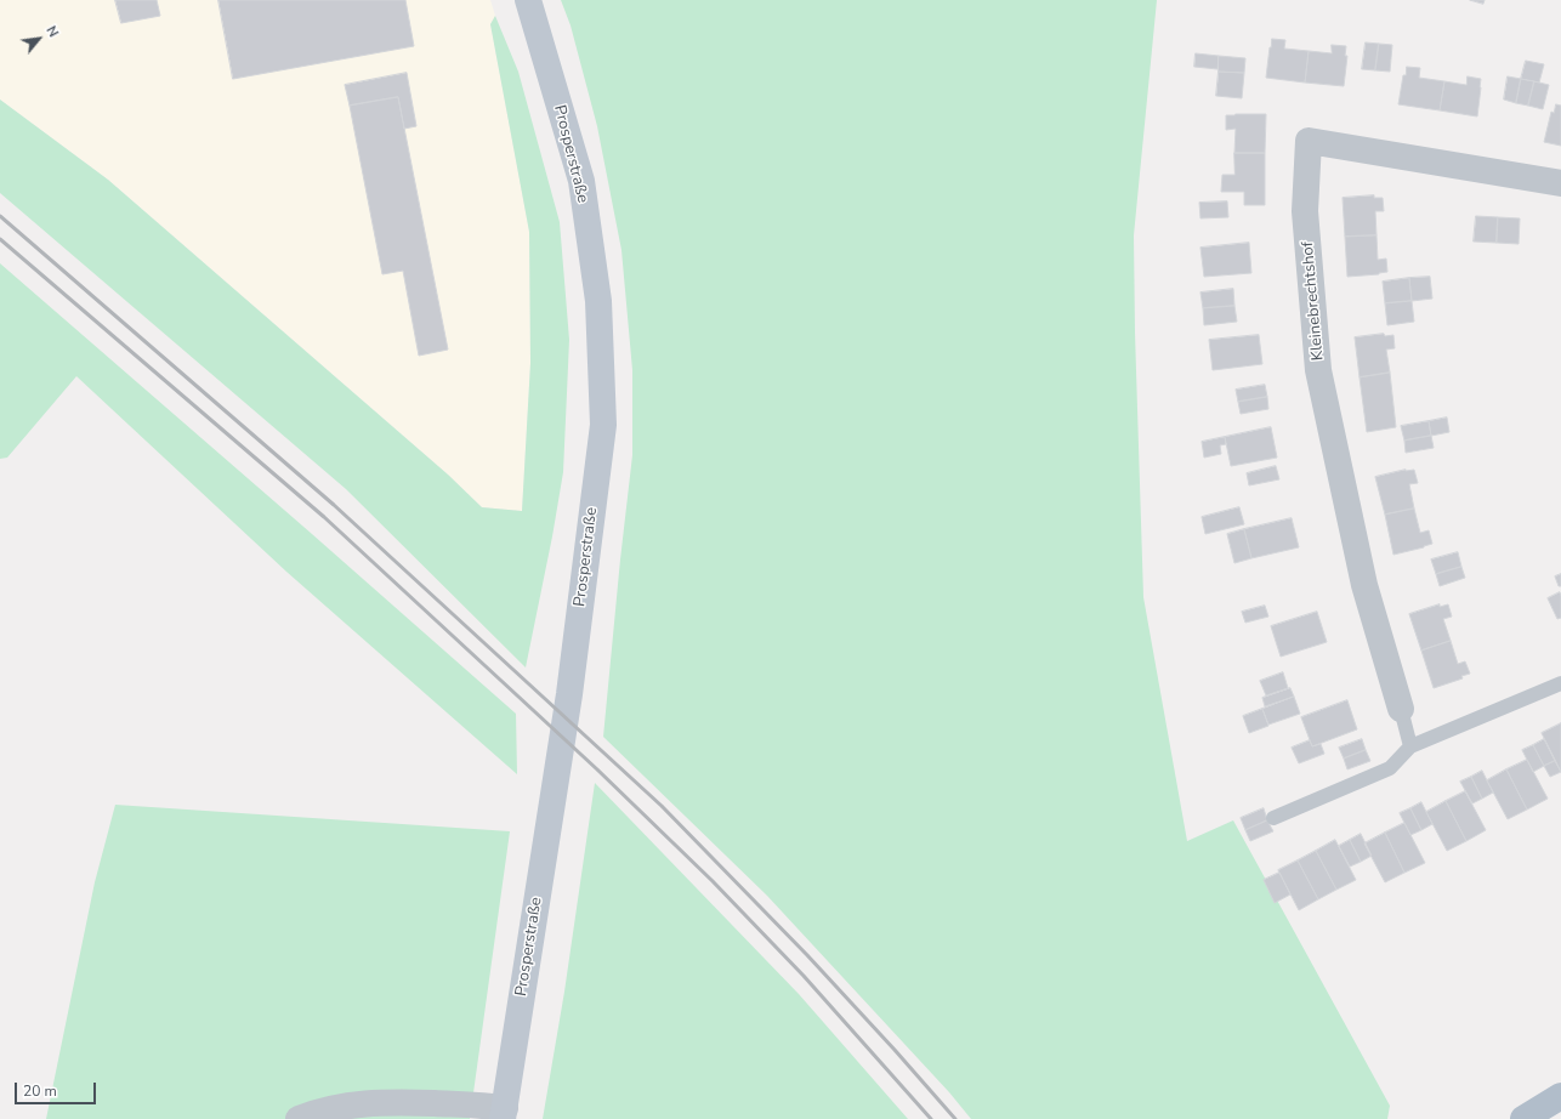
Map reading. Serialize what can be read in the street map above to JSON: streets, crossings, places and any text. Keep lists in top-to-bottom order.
{
  "streets": {
    "main road": ["Prosperstraße"],
    "street": ["Kleinebrechtshof"]
  },
  "scale_bar": "20 m",
  "north": "top right"
}
